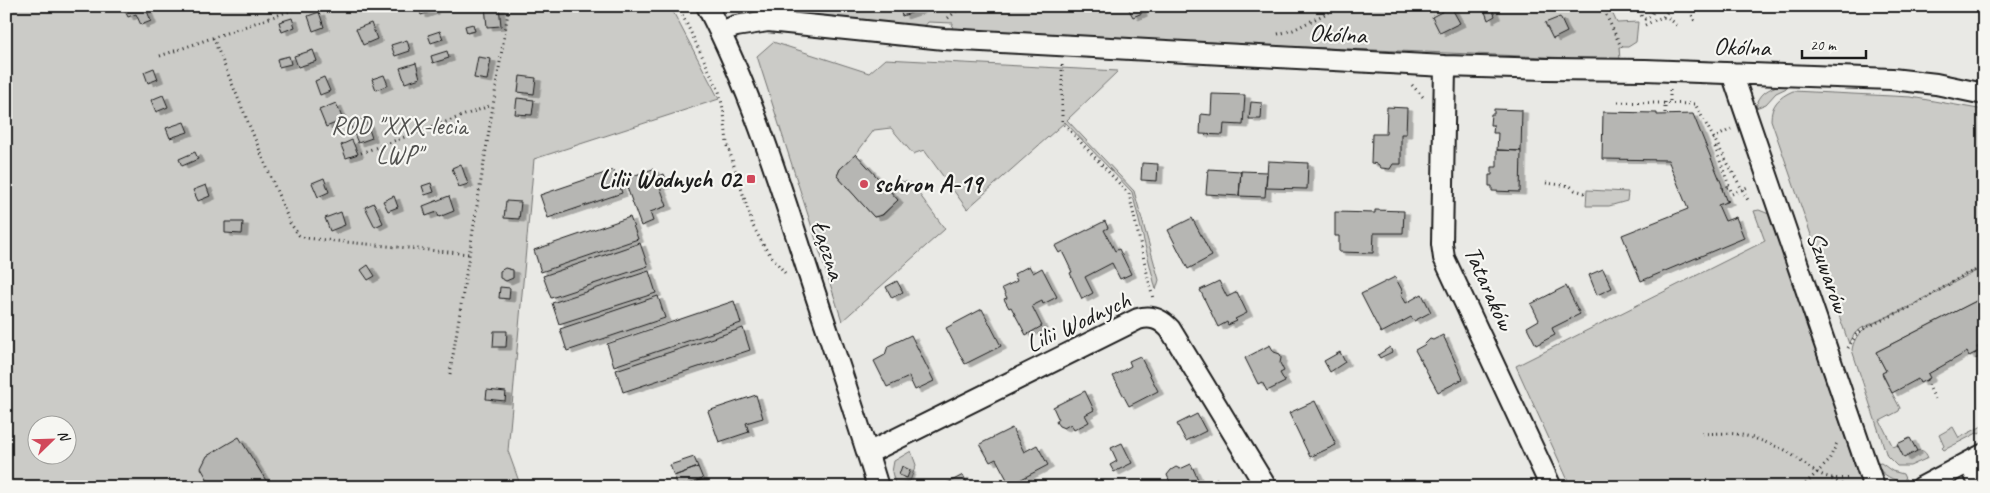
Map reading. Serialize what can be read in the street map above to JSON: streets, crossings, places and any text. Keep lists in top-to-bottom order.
{
  "streets": {
    "street": [
      "Okólna",
      "Łączna",
      "Szuwarów",
      "Tataraków",
      "Lilii Wodnych"
    ]
  },
  "crossings": [
    ["Okólna", "Łączna"],
    ["Okólna", "Szuwarów"],
    ["Okólna", "Tataraków"],
    ["Łączna", "Lilii Wodnych"]
  ],
  "parks": ["ROD \"XXX-lecia LWP\""],
  "places": {
    "transit": ["Lilii Wodnych 02"],
    "other": ["schron A-19"]
  },
  "scale_bar": "20 m",
  "north": "top right"
}
